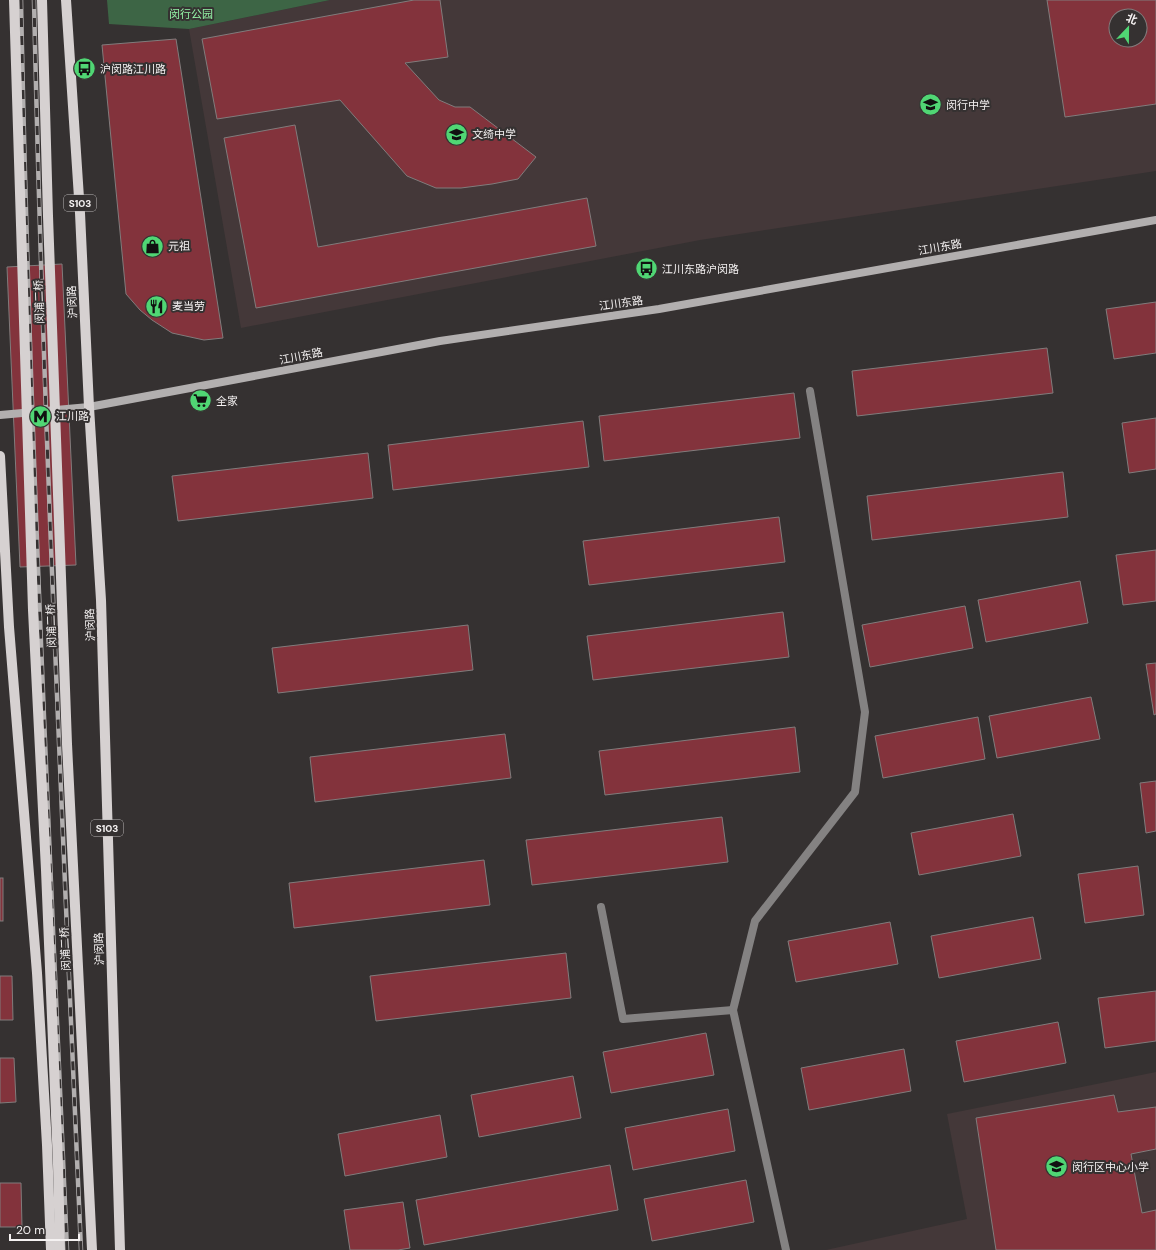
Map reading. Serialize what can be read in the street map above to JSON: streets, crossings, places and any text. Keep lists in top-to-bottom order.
{
  "streets": {
    "main road": [
      "S103",
      "江川东路",
      "闵浦二桥",
      "沪闵路"
    ]
  },
  "crossings": [
    ["江川东路", "沪闵路"]
  ],
  "parks": ["闵行公园"],
  "places": {
    "bus stop": ["沪闵路江川路", "江川东路沪闵路"],
    "school or university": ["闵行中学", "文绮中学", "闵行区中心小学"],
    "shop": ["元祖"],
    "restaurant": ["麦当劳"],
    "supermarket": ["全家"],
    "metro station": ["江川路"]
  },
  "scale_bar": "20 m",
  "north": "top"
}
